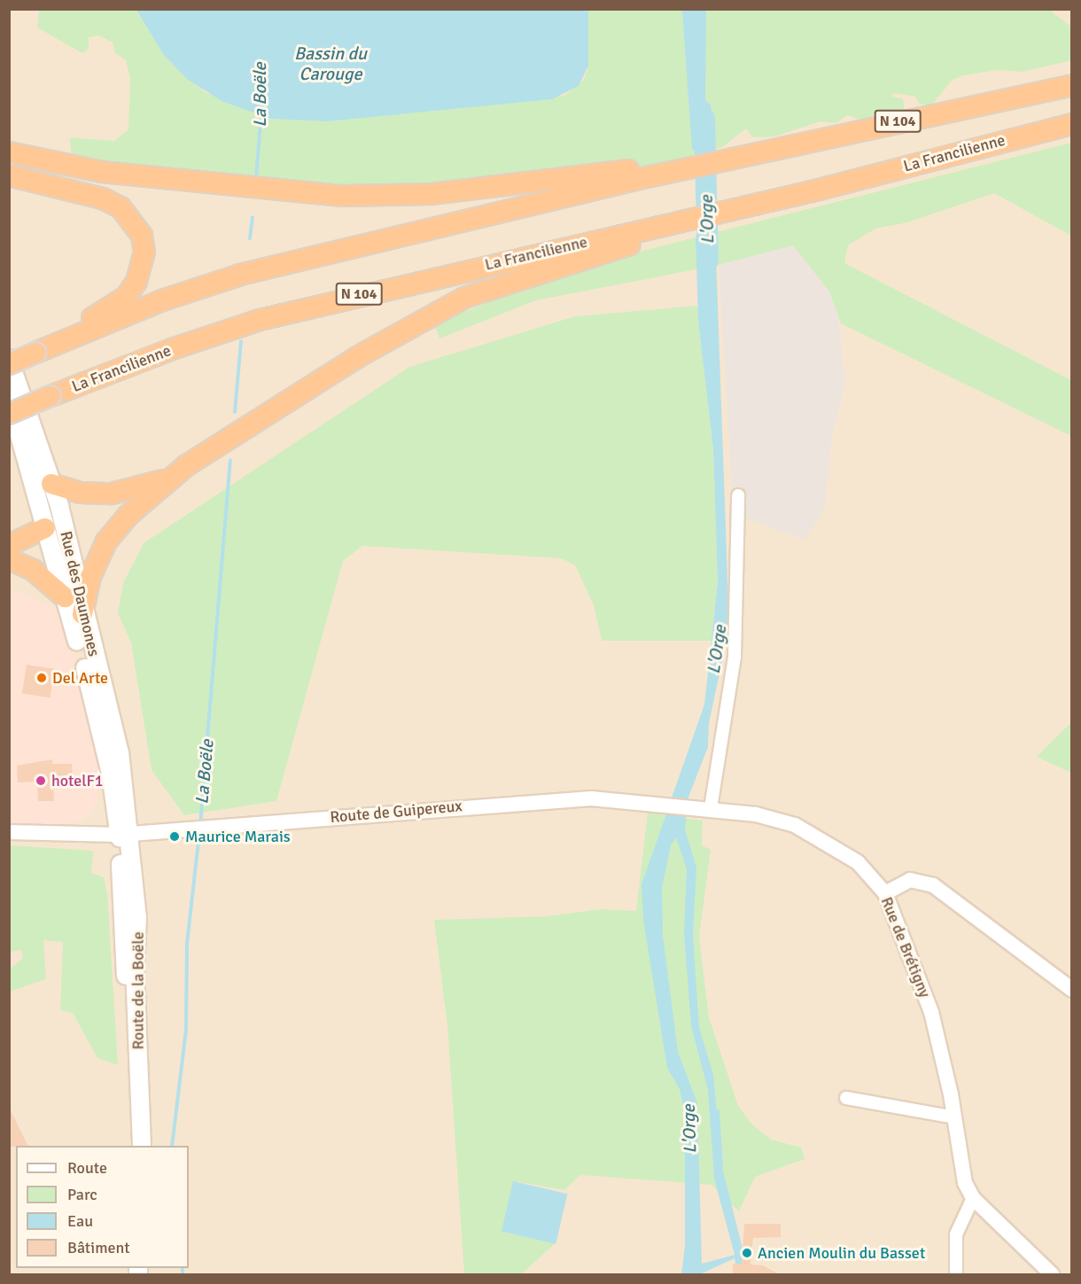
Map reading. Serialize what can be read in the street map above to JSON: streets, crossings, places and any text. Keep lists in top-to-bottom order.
{
  "streets": {
    "highway": ["N 104", "La Francilienne"],
    "main road": ["Rue des Daumones", "Route de la Boële"],
    "street": ["Route de Guipereux", "Rue de Brétigny"]
  },
  "crossings": [
    ["Rue des Daumones", "Route de Guipereux"],
    ["Rue des Daumones", "Route de la Boële"],
    ["Route de Guipereux", "Rue de Brétigny"],
    ["Route de Guipereux", "Route de la Boële"]
  ],
  "water": ["Bassin du Carouge", "La Boële", "L'Orge"],
  "places": [
    "Del Arte",
    "hotelF1",
    "Maurice Marais",
    "Ancien Moulin du Basset"
  ],
  "legend": [
    "Route",
    "Parc",
    "Eau",
    "Bâtiment"
  ]
}
